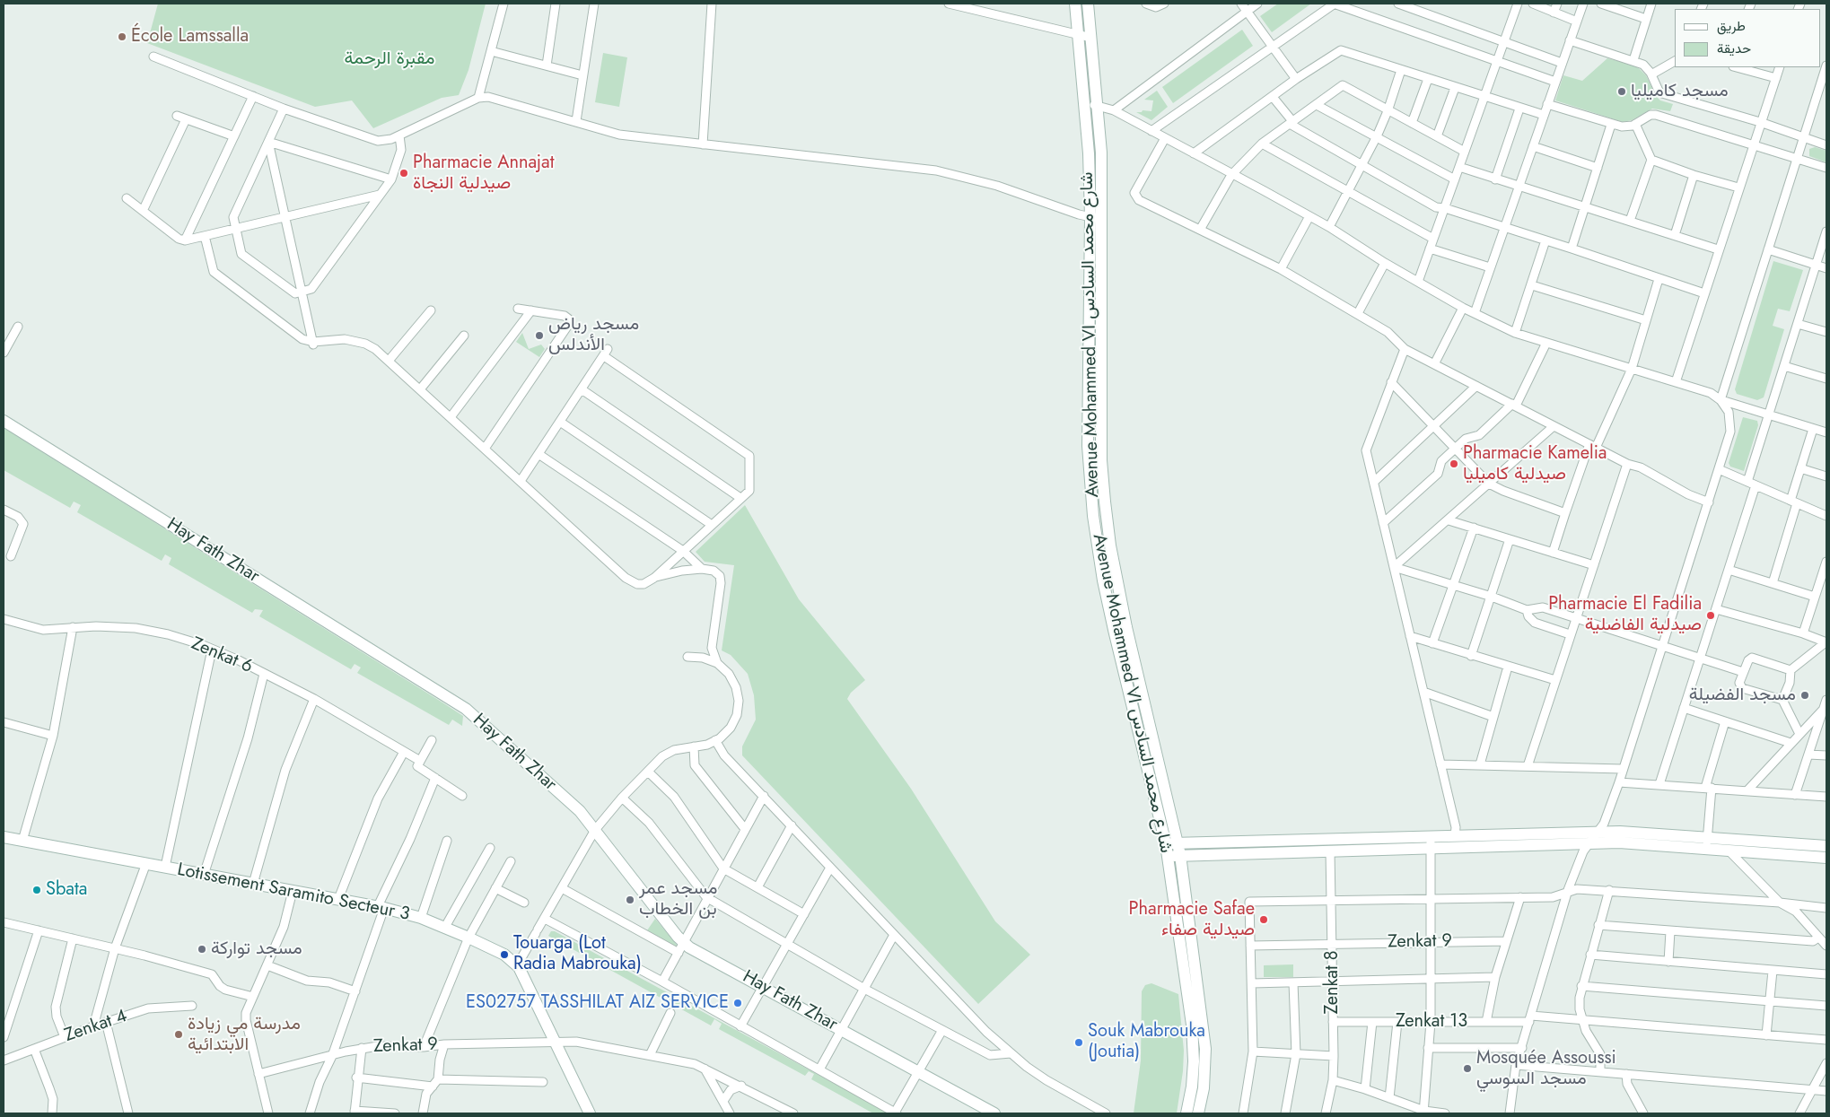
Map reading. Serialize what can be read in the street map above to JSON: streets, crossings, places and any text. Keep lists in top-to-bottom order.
{
  "streets": {
    "street": [
      "Avenue Mohammed VI شارع محمد السادس",
      "Hay Fath Zhar",
      "Zenkat 6",
      "Lotissement Saramito Secteur 3",
      "Zenkat 9",
      "Zenkat 8",
      "Zenkat 13",
      "Zenkat 4"
    ]
  },
  "crossings": [
    ["Zenkat 9", "Zenkat 8"],
    ["Zenkat 8", "Zenkat 13"]
  ],
  "parks": ["مقبرة الرحمة"],
  "places": [
    "École Lamssalla",
    "مسجد كاميليا",
    "Pharmacie Annajat صيدلية النجاة",
    "مسجد رياض الأندلس",
    "Pharmacie Kamelia صيدلية كاميليا",
    "Pharmacie El Fadilia صيدلية الفاضلية",
    "مسجد الفضيلة",
    "Sbata",
    "مسجد عمر بن الخطاب",
    "Pharmacie Safae صيدلية صفاء",
    "مسجد تواركة",
    "Touarga (Lot Radia Mabrouka)",
    "ES02757 TASSHILAT AIZ SERVICE",
    "مدرسة مي زيادة الابتدائية",
    "Souk Mabrouka (Joutia)",
    "Mosquée Assoussi مسجد السوسي"
  ],
  "legend": ["طريق", "حديقة"]
}
